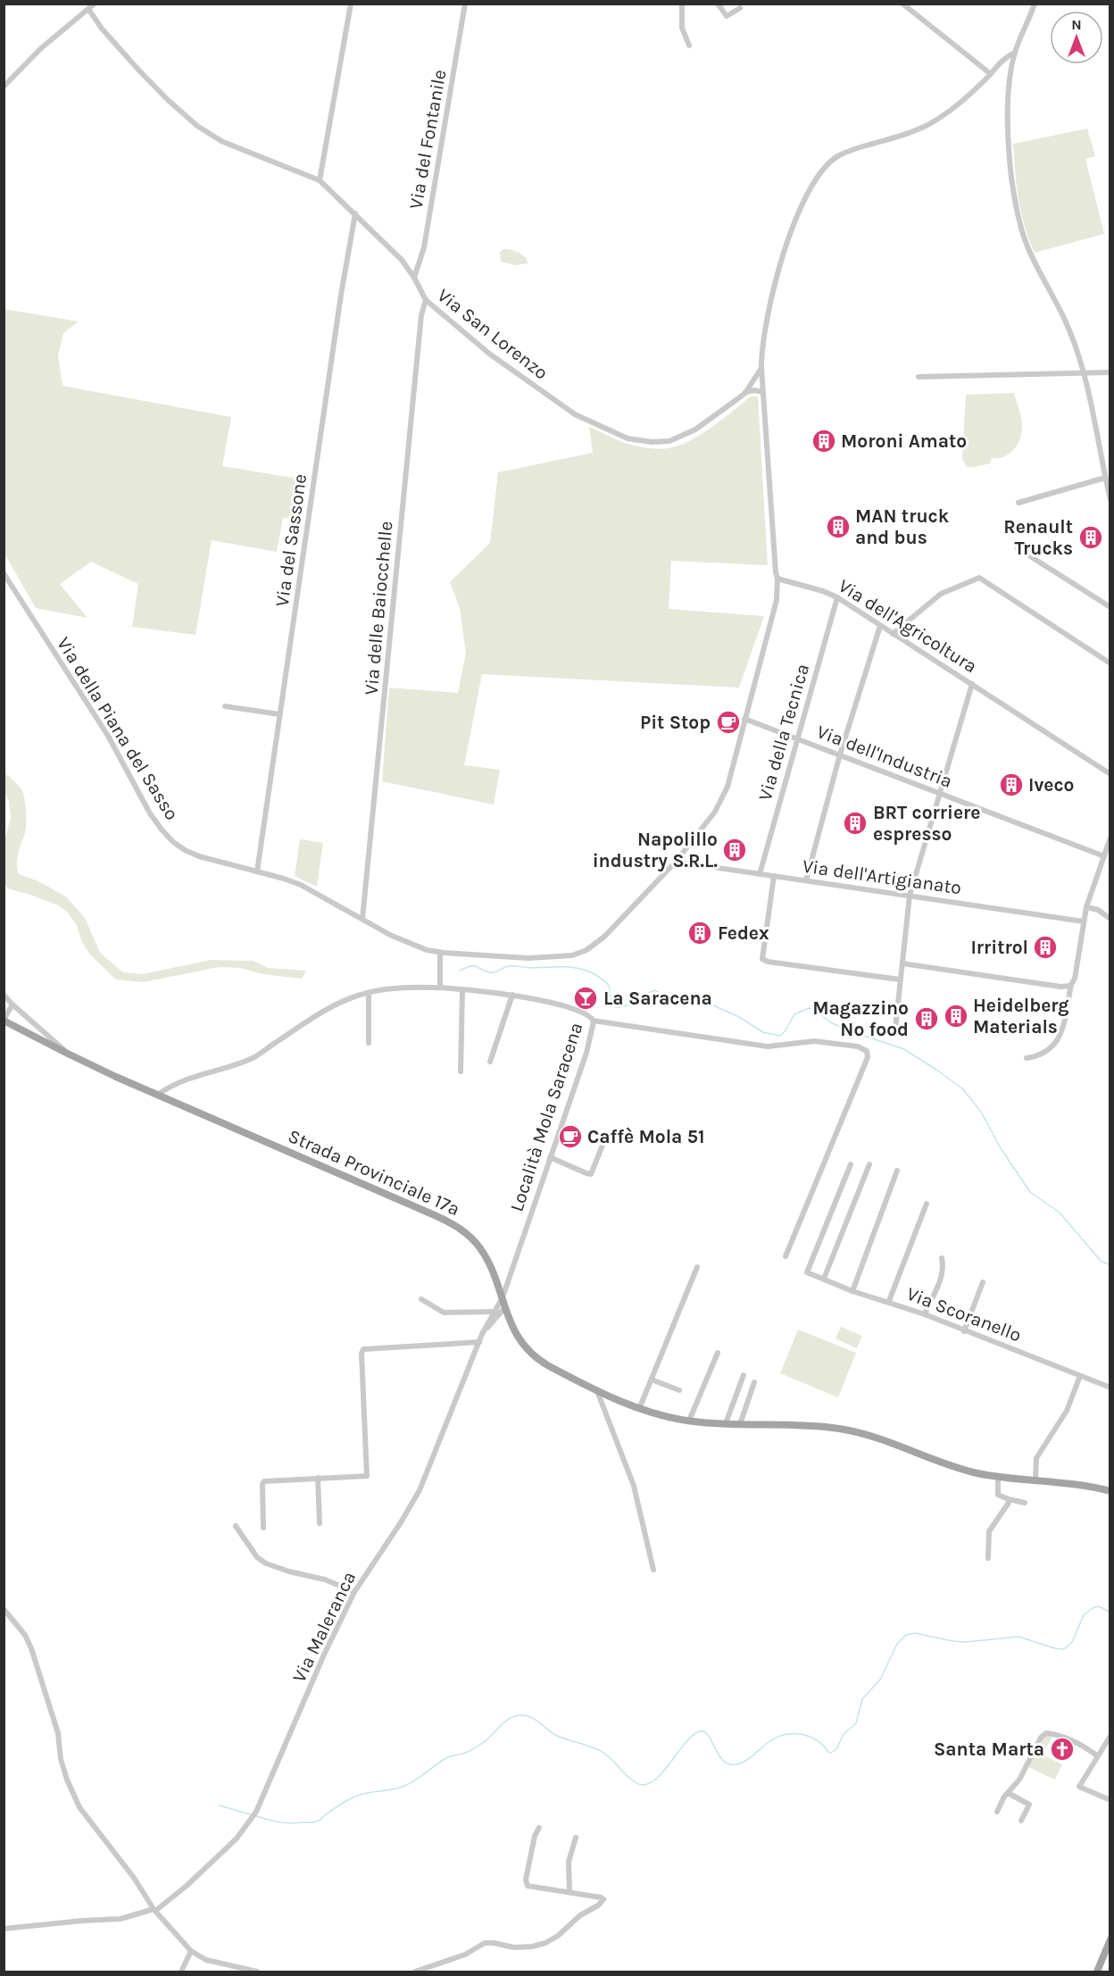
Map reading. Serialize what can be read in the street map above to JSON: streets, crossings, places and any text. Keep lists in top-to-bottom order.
{
  "streets": {
    "main road": ["Strada Provinciale 17a"],
    "street": [
      "Via del Fontanile",
      "Via San Lorenzo",
      "Via del Sassone",
      "Via delle Baiocchelle",
      "Via dell'Agricoltura",
      "Via della Piana del Sasso",
      "Via della Tecnica",
      "Via dell'Industria",
      "Via dell'Artigianato",
      "Località Mola Saracena",
      "Via Scoranello",
      "Via Maleranca"
    ]
  },
  "crossings": [
    ["Via del Fontanile", "Via San Lorenzo"],
    ["Via San Lorenzo", "Via del Sassone"],
    ["Via San Lorenzo", "Via delle Baiocchelle"],
    ["Via del Sassone", "Via della Piana del Sasso"],
    ["Via delle Baiocchelle", "Via della Piana del Sasso"],
    ["Via dell'Agricoltura", "Via della Tecnica"],
    ["Via della Piana del Sasso", "Via dell'Industria"],
    ["Via della Piana del Sasso", "Via dell'Artigianato"],
    ["Via della Tecnica", "Via dell'Industria"],
    ["Via della Tecnica", "Via dell'Artigianato"],
    ["Località Mola Saracena", "Strada Provinciale 17a"]
  ],
  "places": {
    "building": [
      "Moroni Amato",
      "MAN truck and bus",
      "Renault Trucks",
      "Iveco",
      "BRT corriere espresso",
      "Napolillo industry S.R.L.",
      "Fedex",
      "Irritrol",
      "Heidelberg Materials",
      "Magazzino No food"
    ],
    "cafe": ["Pit Stop", "Caffè Mola 51"],
    "bar": ["La Saracena"],
    "church": ["Santa Marta"]
  },
  "north": "top"
}
